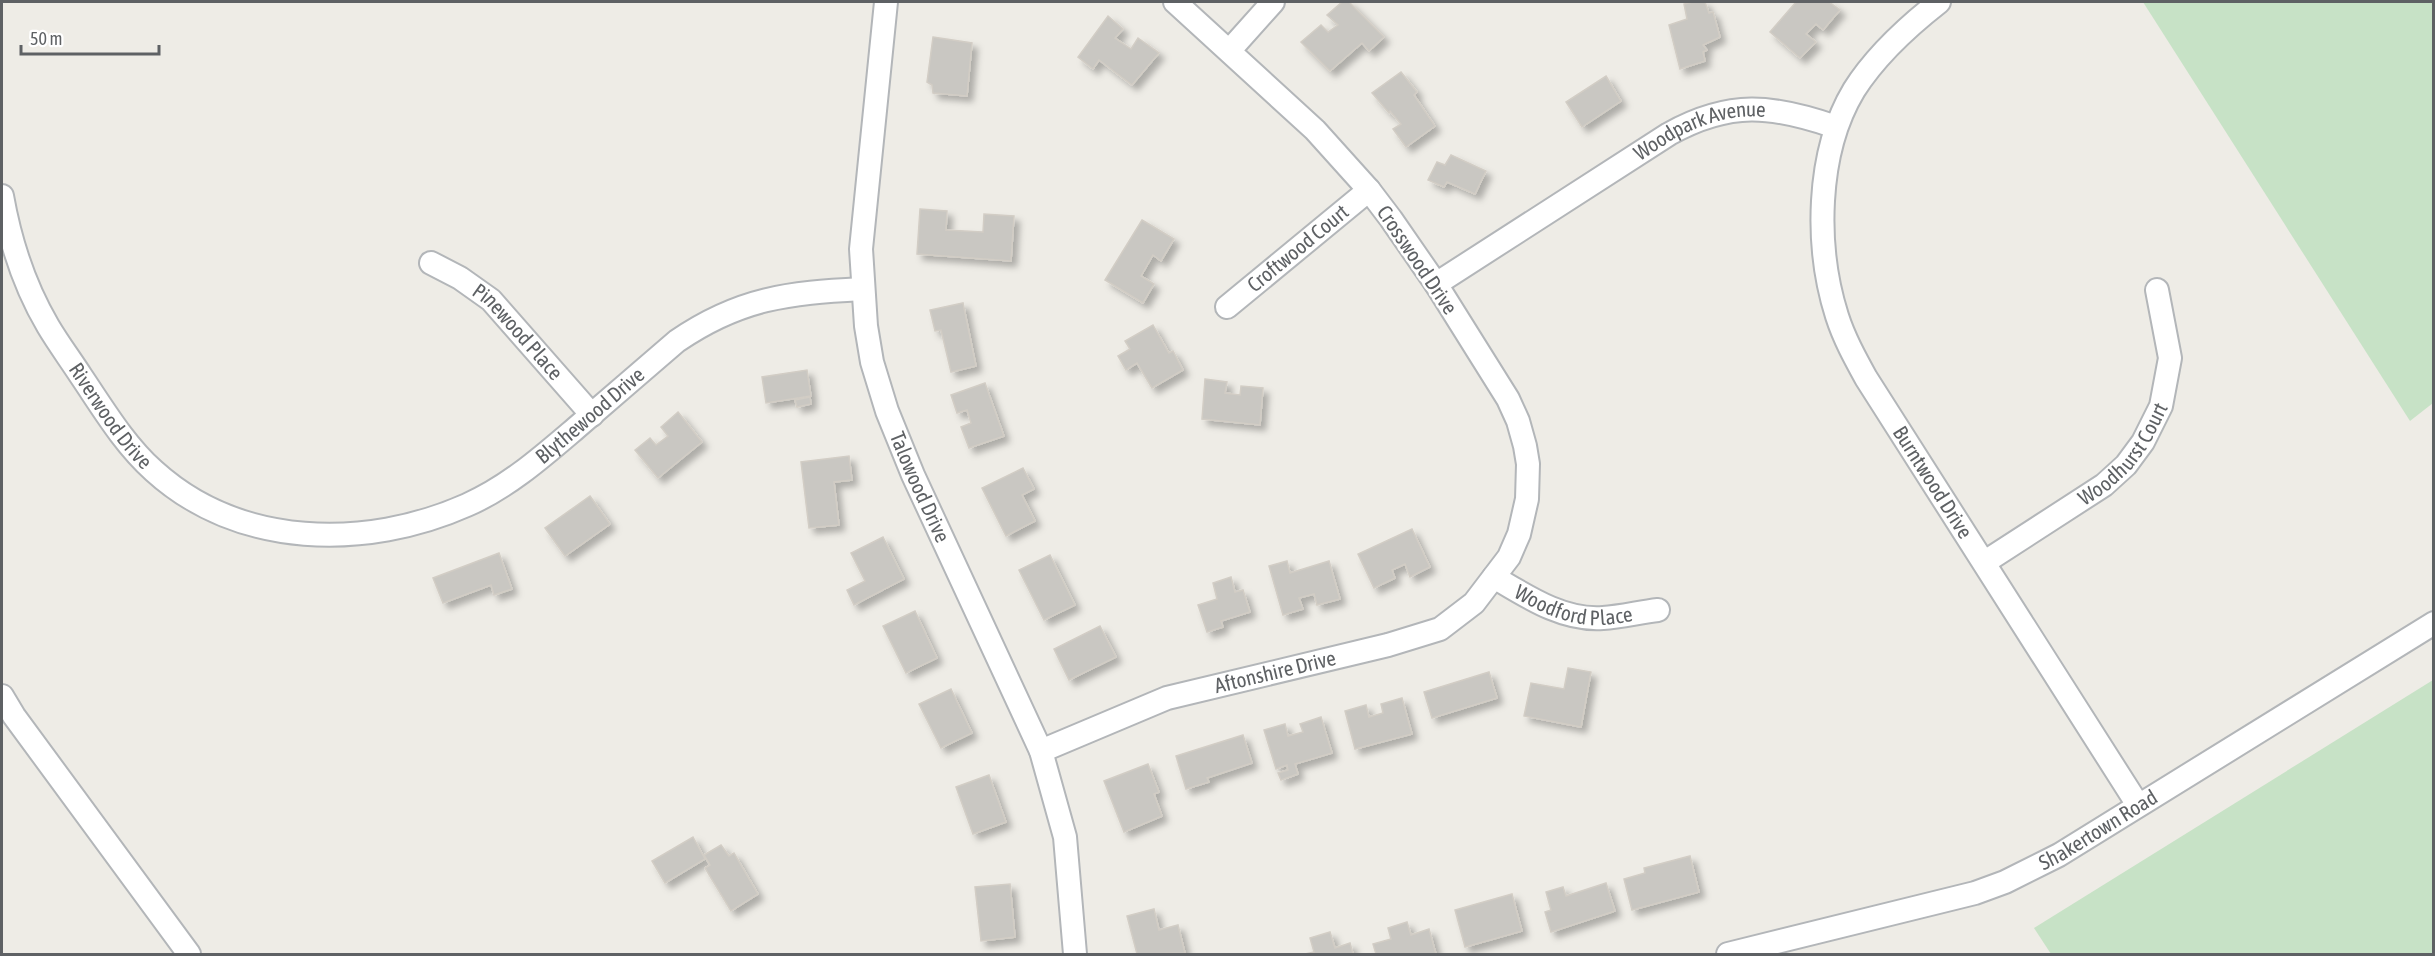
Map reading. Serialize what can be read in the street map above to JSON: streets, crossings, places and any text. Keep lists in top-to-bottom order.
{
  "streets": {
    "street": [
      "Woodpark Avenue",
      "Croftwood Court",
      "Crosswood Drive",
      "Pinewood Place",
      "Riverwood Drive",
      "Blythewood Drive",
      "Woodhurst Court",
      "Burntwood Drive",
      "Talowood Drive",
      "Woodford Place",
      "Aftonshire Drive",
      "Shakertown Road"
    ]
  },
  "crossings": [
    ["Woodpark Avenue", "Crosswood Drive"],
    ["Woodpark Avenue", "Burntwood Drive"],
    ["Croftwood Court", "Crosswood Drive"],
    ["Crosswood Drive", "Woodford Place"],
    ["Crosswood Drive", "Aftonshire Drive"],
    ["Pinewood Place", "Blythewood Drive"],
    ["Riverwood Drive", "Blythewood Drive"],
    ["Blythewood Drive", "Talowood Drive"],
    ["Woodhurst Court", "Burntwood Drive"],
    ["Burntwood Drive", "Shakertown Road"],
    ["Talowood Drive", "Aftonshire Drive"],
    ["Woodford Place", "Aftonshire Drive"]
  ],
  "scale_bar": "50 m"
}
